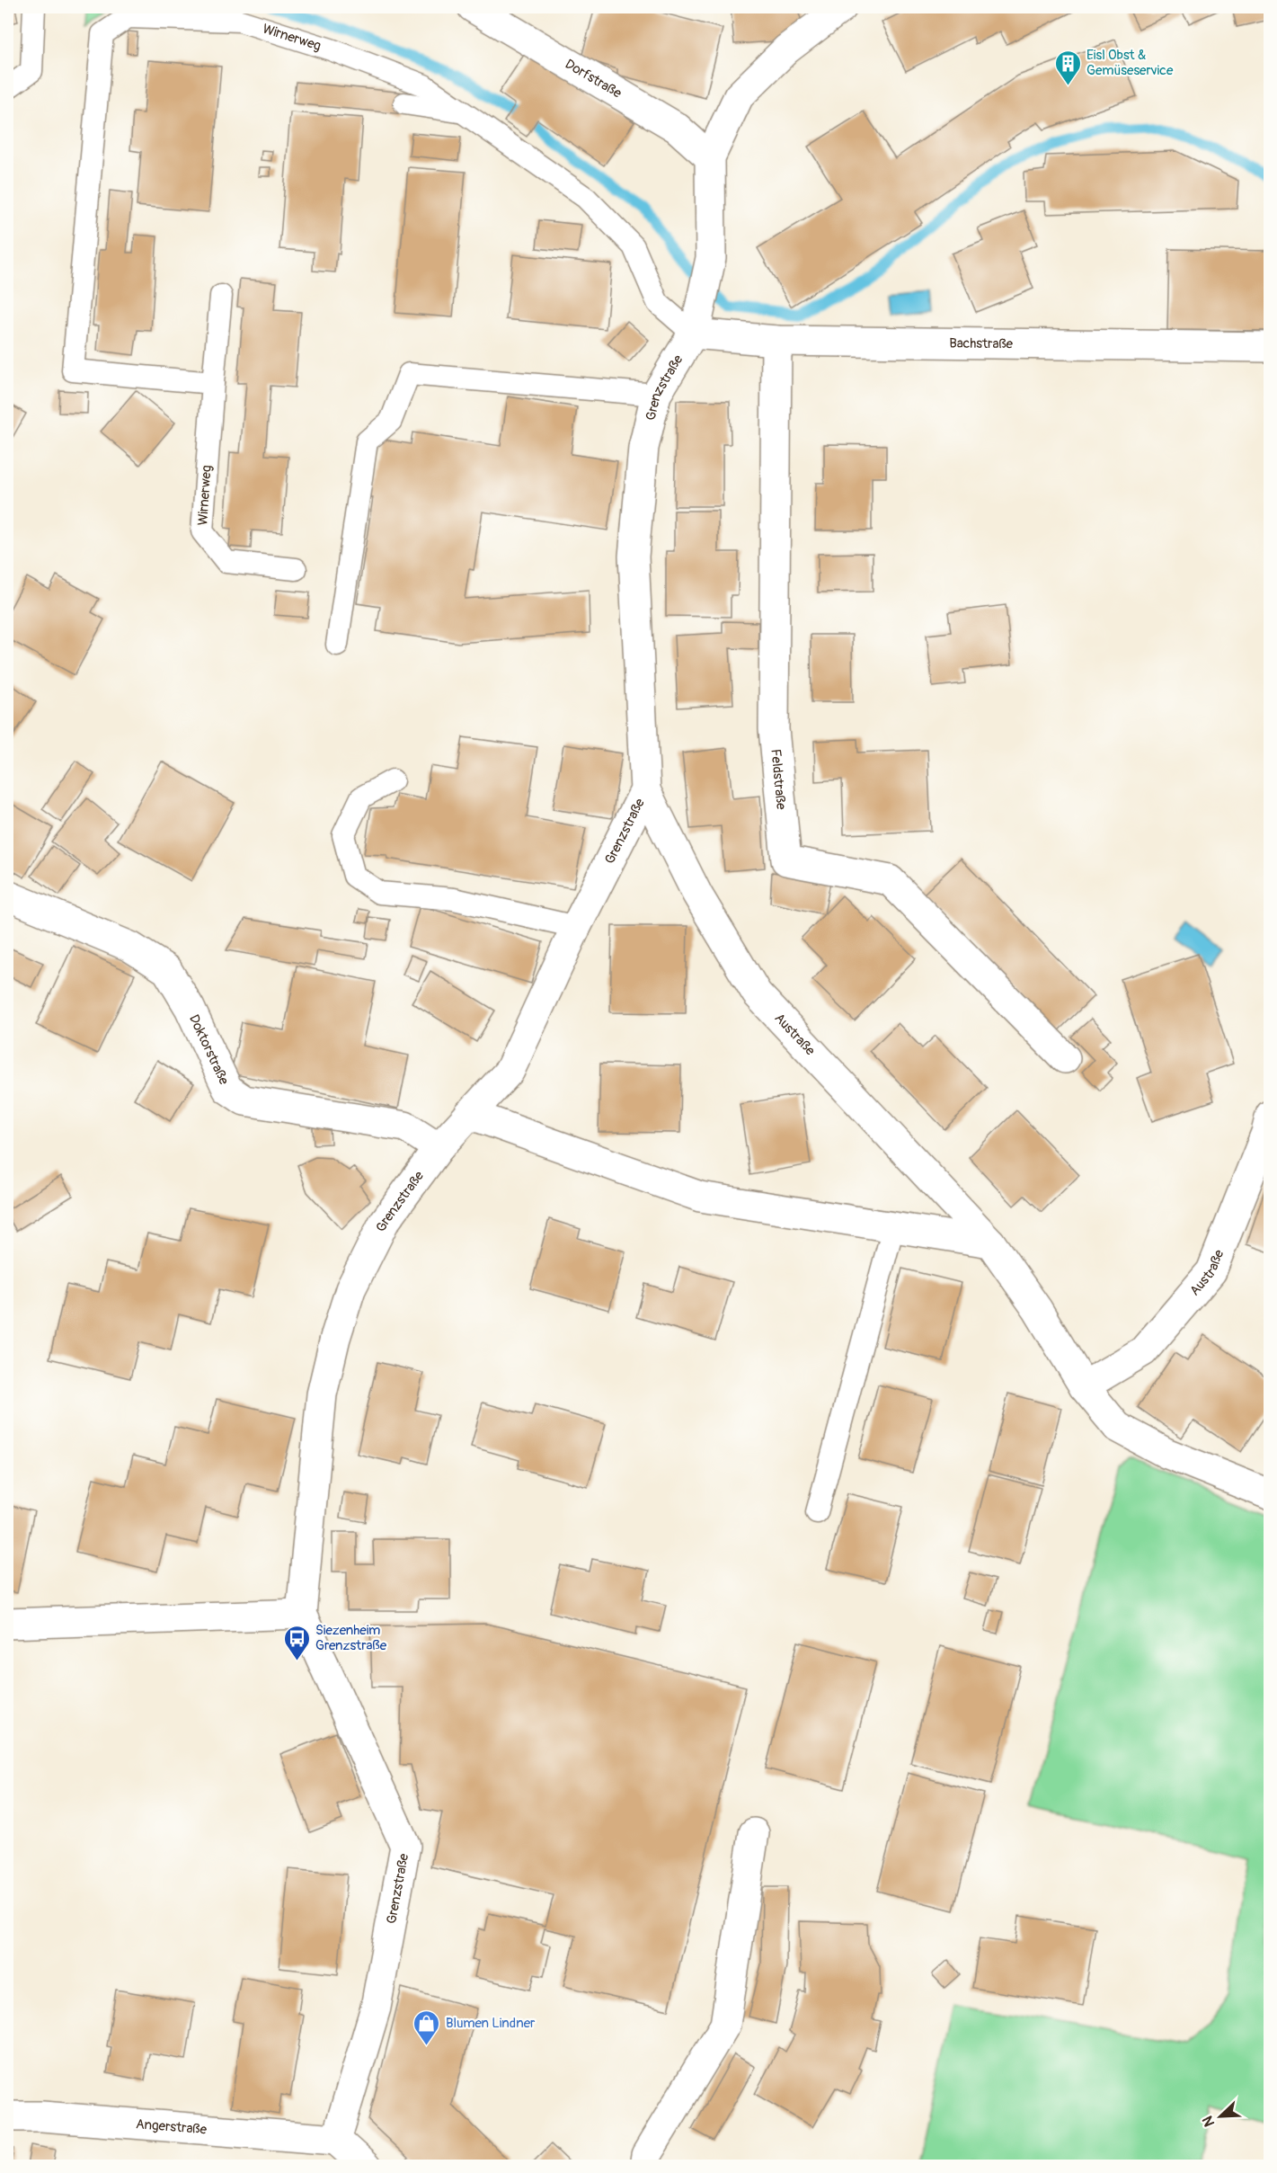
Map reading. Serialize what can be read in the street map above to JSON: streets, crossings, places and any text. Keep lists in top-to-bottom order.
{
  "streets": {
    "street": [
      "Dorfstraße",
      "Bachstraße",
      "Grenzstraße",
      "Feldstraße",
      "Austraße",
      "Doktorstraße",
      "Angerstraße"
    ],
    "lane": ["Wirnerweg"]
  },
  "crossings": [
    ["Wirnerweg", "Bachstraße"],
    ["Wirnerweg", "Grenzstraße"],
    ["Dorfstraße", "Grenzstraße"],
    ["Bachstraße", "Grenzstraße"],
    ["Bachstraße", "Feldstraße"],
    ["Grenzstraße", "Austraße"],
    ["Grenzstraße", "Doktorstraße"],
    ["Grenzstraße", "Angerstraße"]
  ],
  "places": {
    "building": ["Eisl Obst & Gemüseservice"],
    "bus stop": ["Siezenheim Grenzstraße"],
    "shop": ["Blumen Lindner"]
  },
  "north": "bottom left"
}
